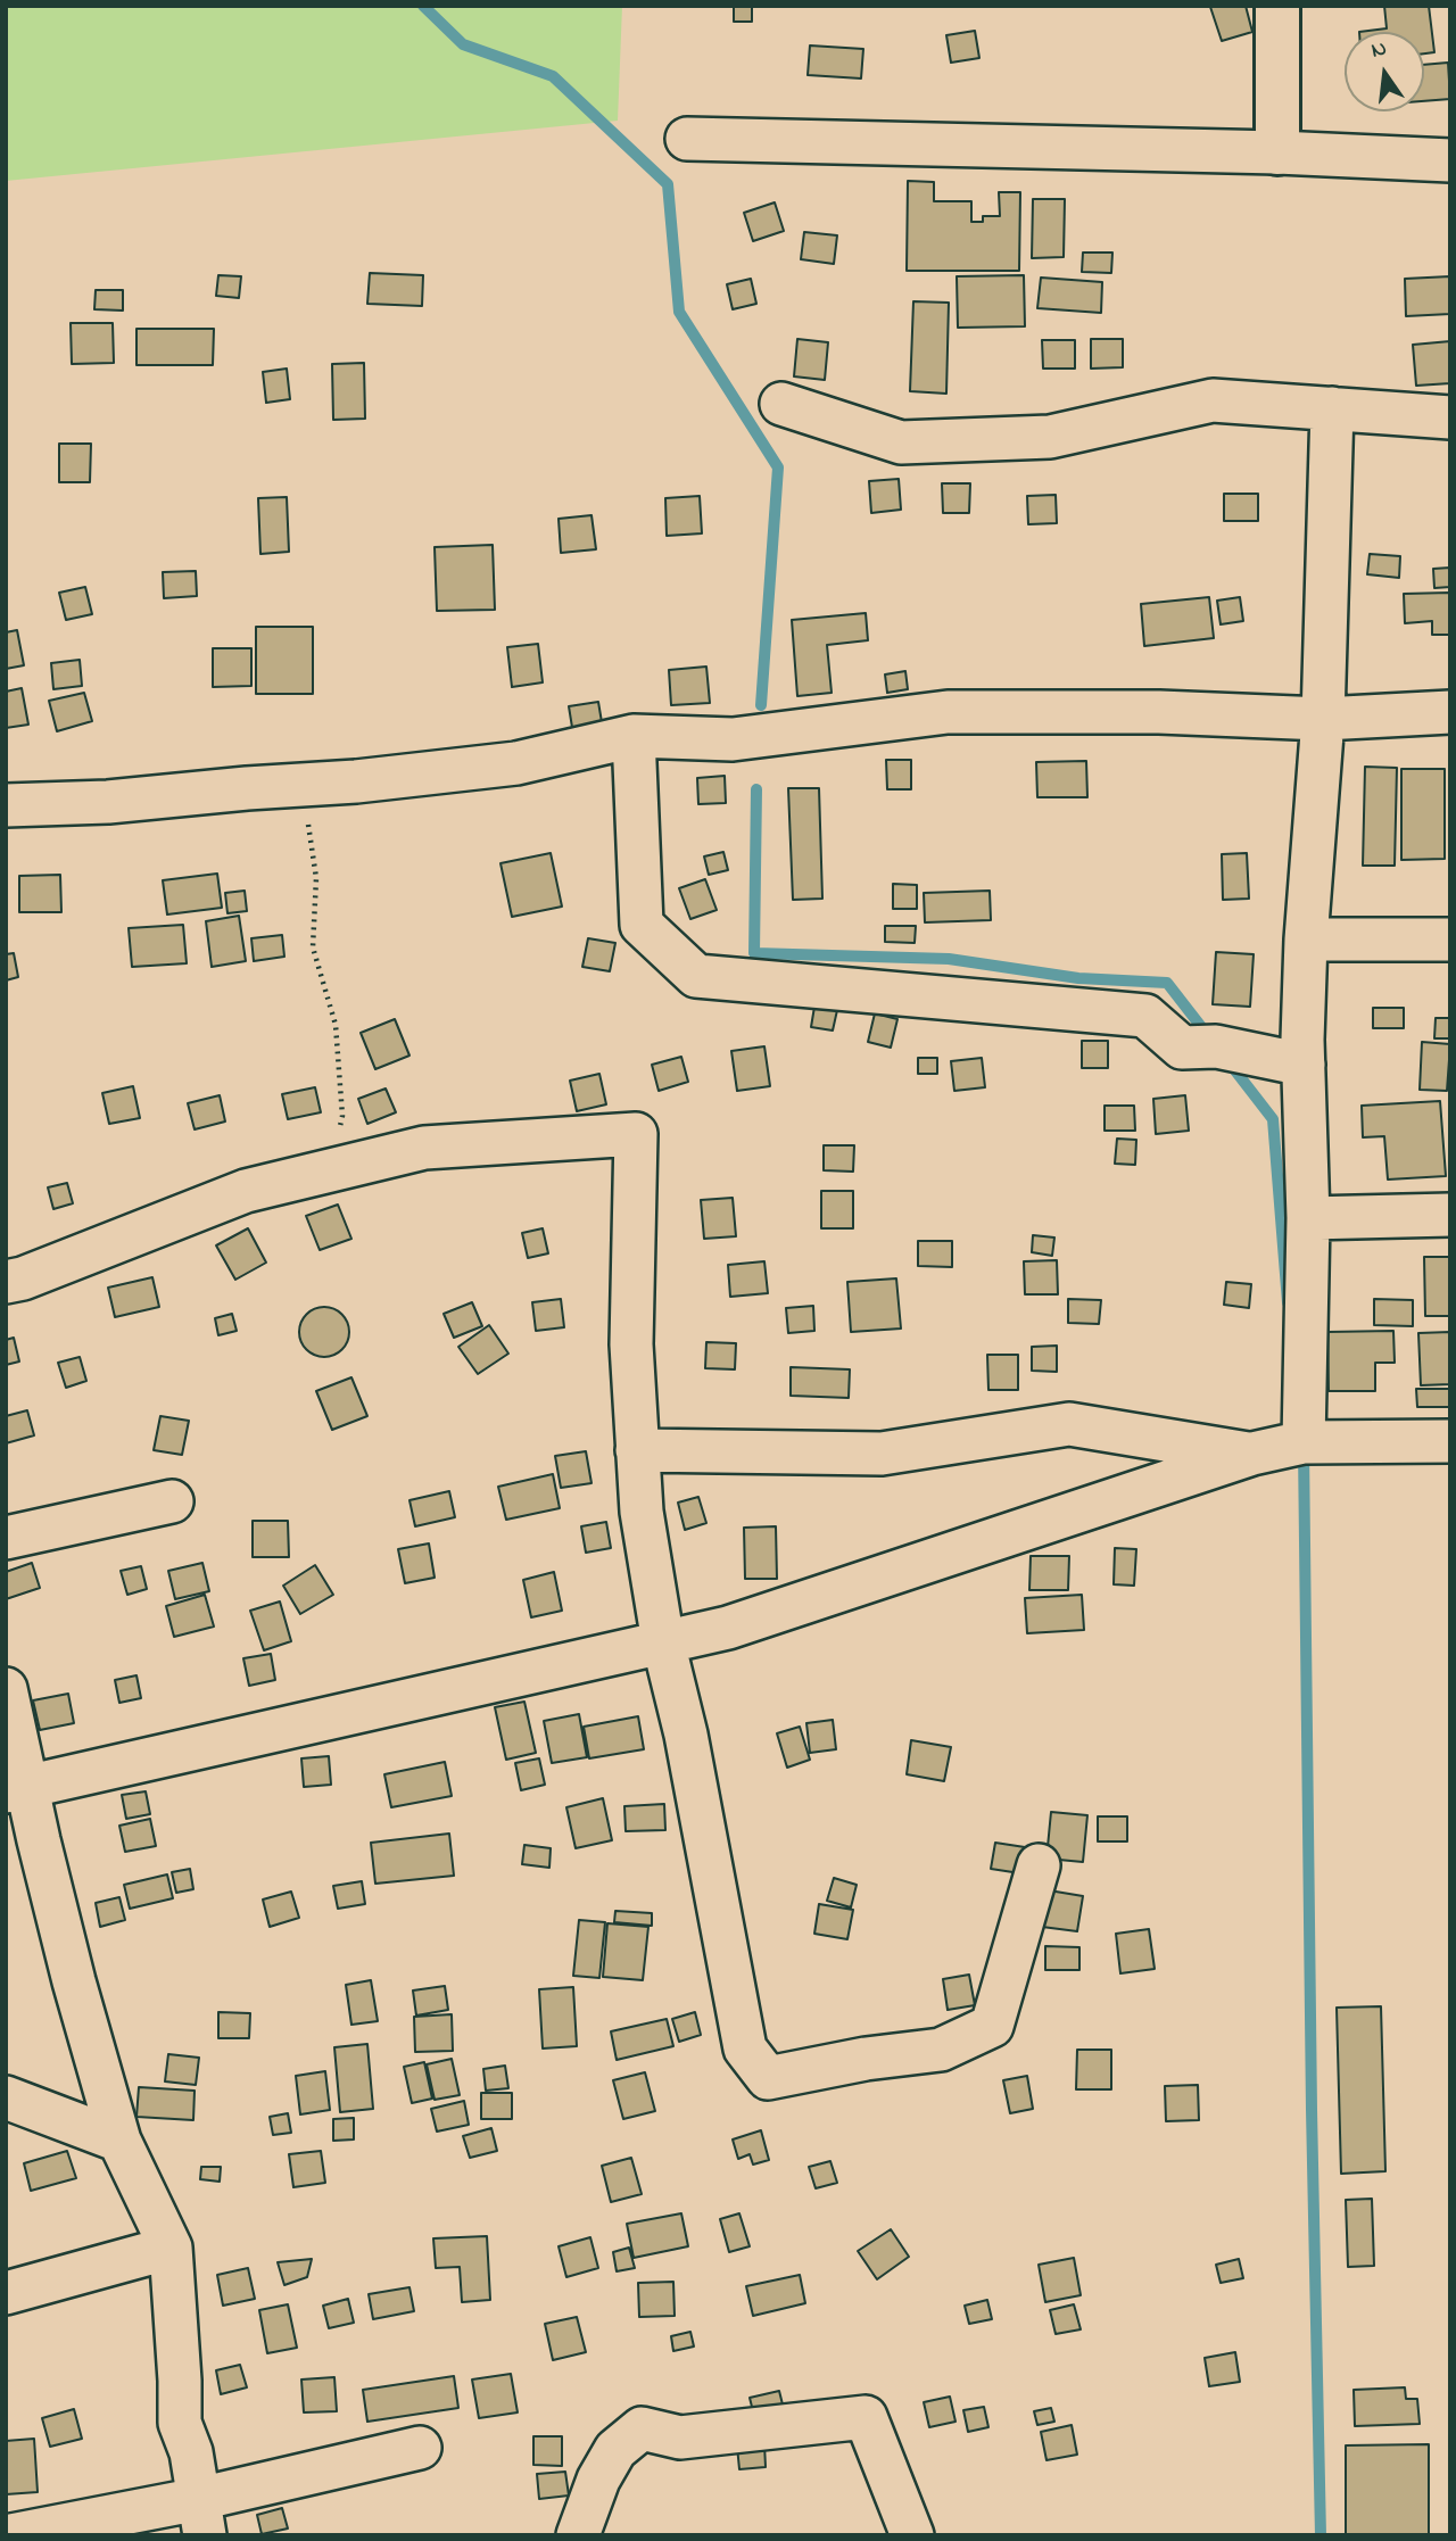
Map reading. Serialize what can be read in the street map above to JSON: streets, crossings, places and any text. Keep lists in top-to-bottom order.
{
  "north": "top"
}
